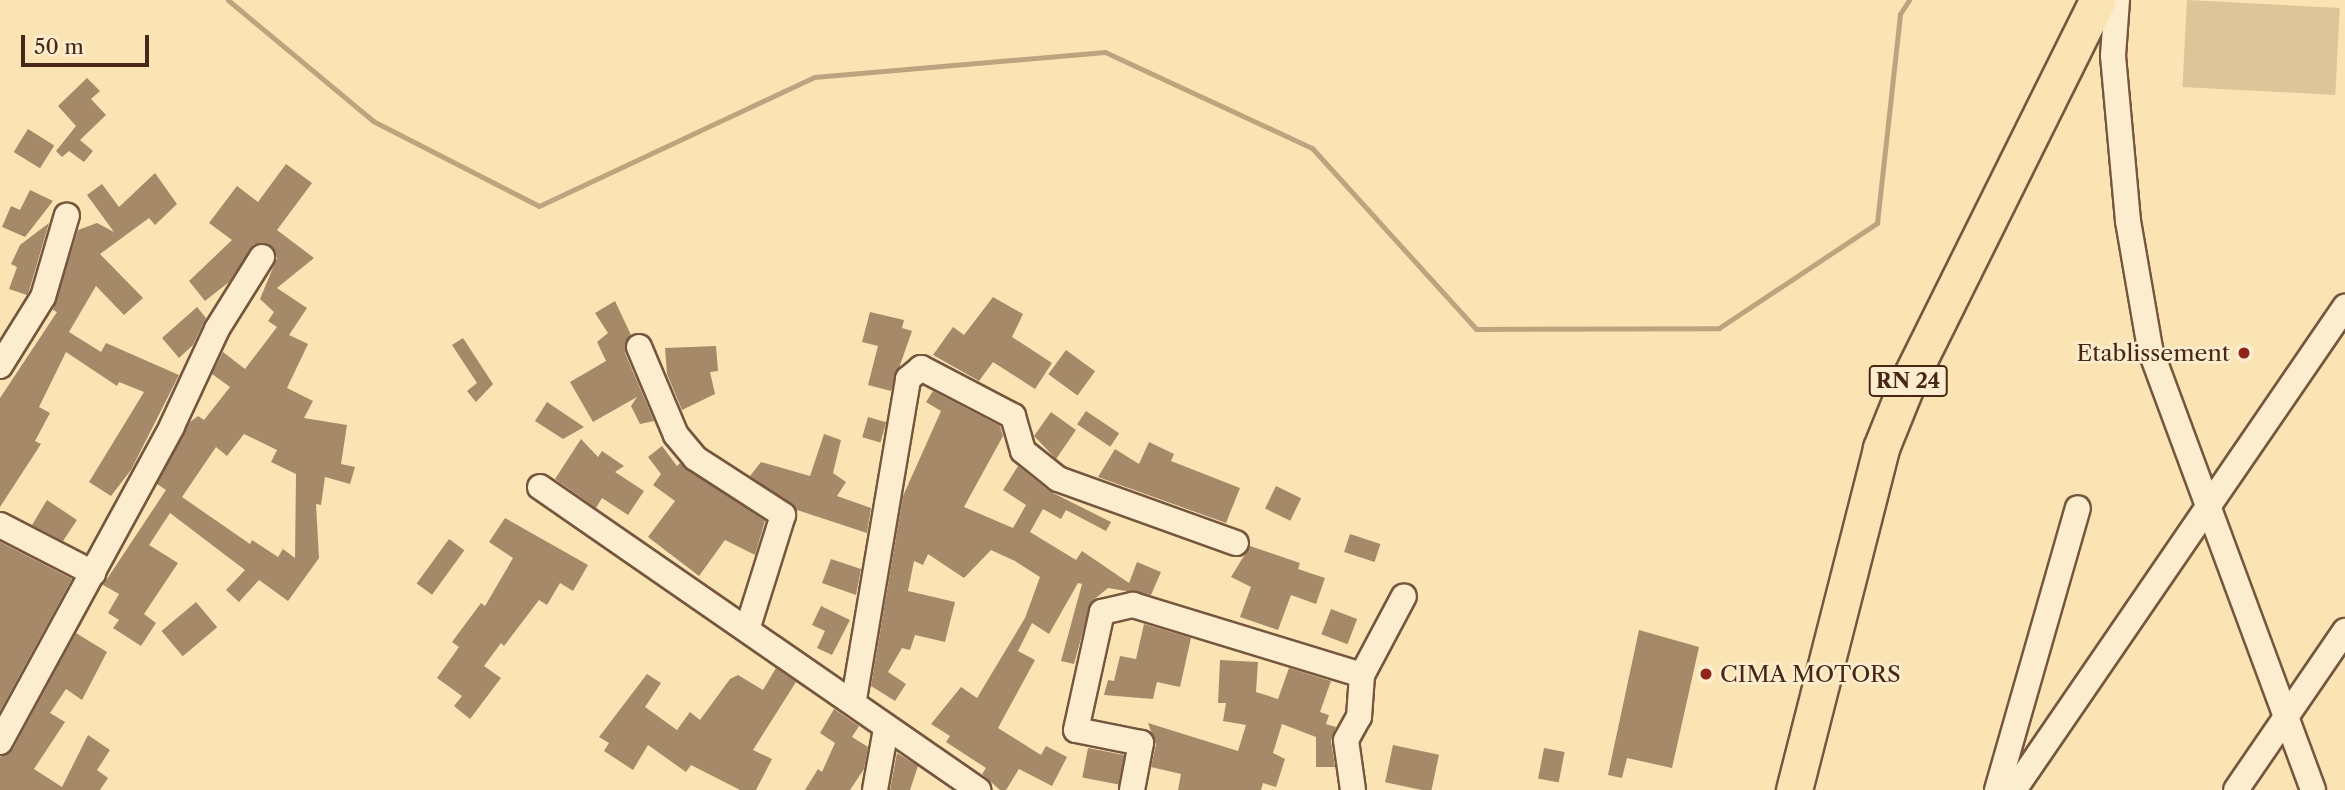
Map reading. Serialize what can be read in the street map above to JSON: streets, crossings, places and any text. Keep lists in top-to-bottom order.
{
  "streets": {
    "highway": ["RN 24"]
  },
  "places": ["Etablissement", "CIMA MOTORS"],
  "scale_bar": "50 m"
}
